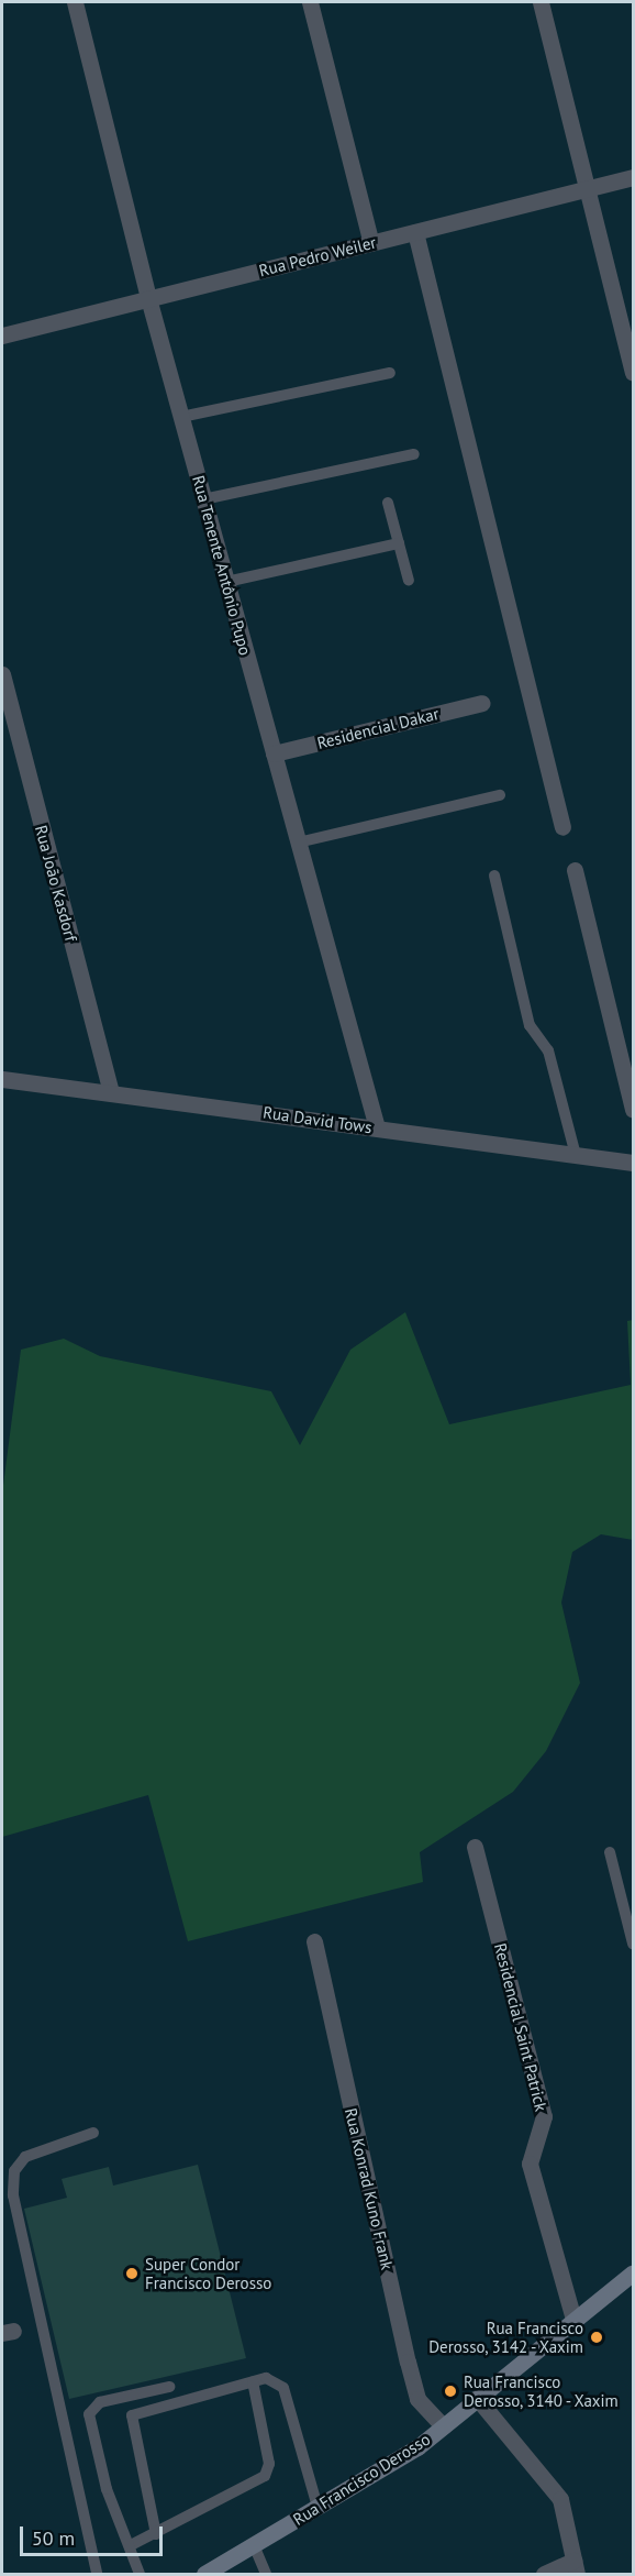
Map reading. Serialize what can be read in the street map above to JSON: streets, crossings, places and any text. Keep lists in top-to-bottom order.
{
  "streets": {
    "main road": ["Rua Francisco Derosso"],
    "street": [
      "Rua Pedro Weiler",
      "Rua Tenente Antônio Pupo",
      "Residencial Dakar",
      "Rua João Kasdorf",
      "Rua David Tows",
      "Residencial Saint Patrick",
      "Rua Konrad Kuno Frank"
    ]
  },
  "crossings": [
    ["Rua Pedro Weiler", "Rua Tenente Antônio Pupo"],
    ["Rua Tenente Antônio Pupo", "Residencial Dakar"],
    ["Rua Tenente Antônio Pupo", "Rua David Tows"],
    ["Rua João Kasdorf", "Rua David Tows"],
    ["Residencial Saint Patrick", "Rua Francisco Derosso"],
    ["Rua Konrad Kuno Frank", "Rua Francisco Derosso"]
  ],
  "places": ["Super Condor Francisco Derosso", "Rua Francisco Derosso, 3142 - Xaxim", "Rua Francisco Derosso, 3140 - Xaxim"],
  "scale_bar": "50 m"
}
